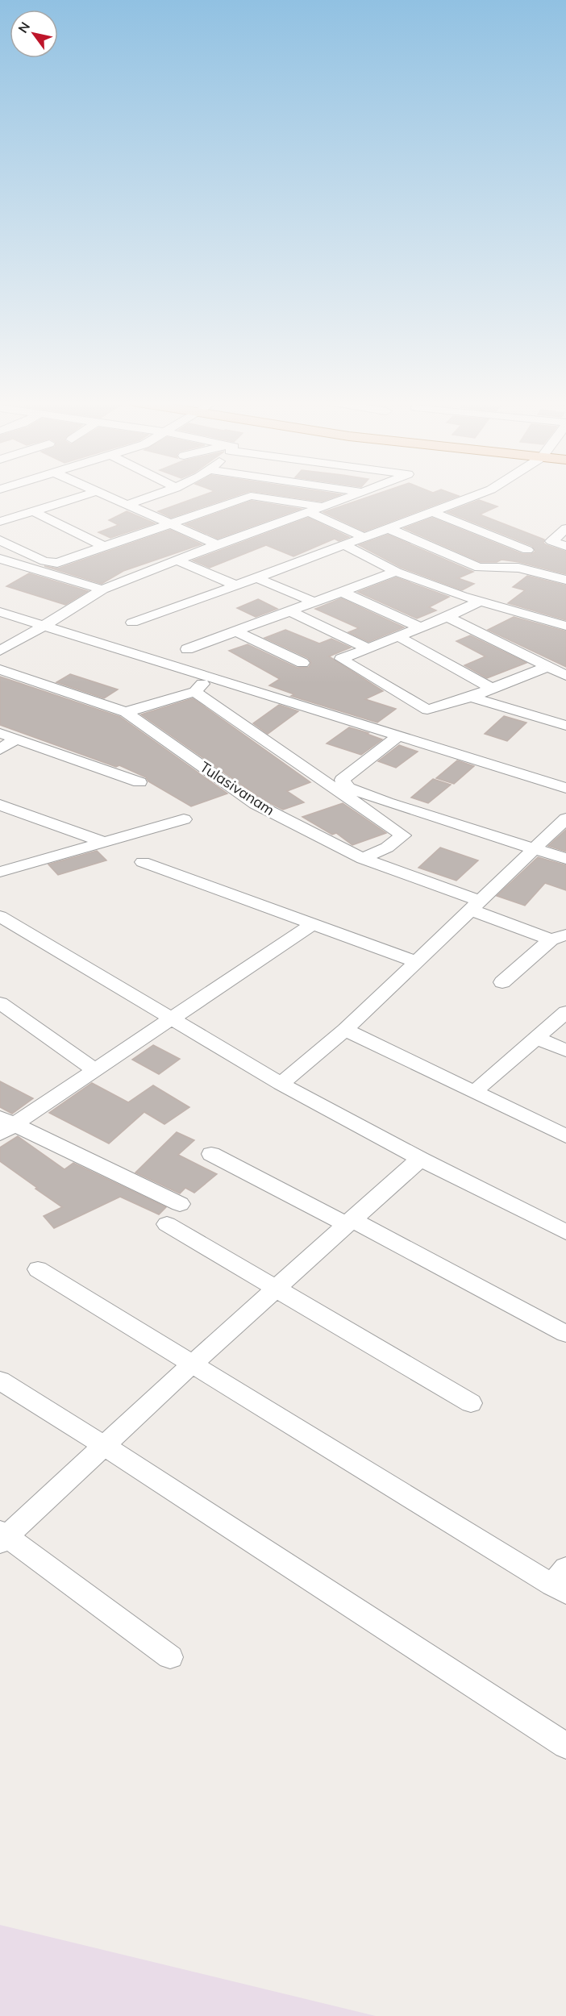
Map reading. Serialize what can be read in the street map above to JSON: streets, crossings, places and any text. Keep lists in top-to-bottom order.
{
  "streets": {
    "street": ["Tulasivanam"]
  },
  "north": "top left"
}
